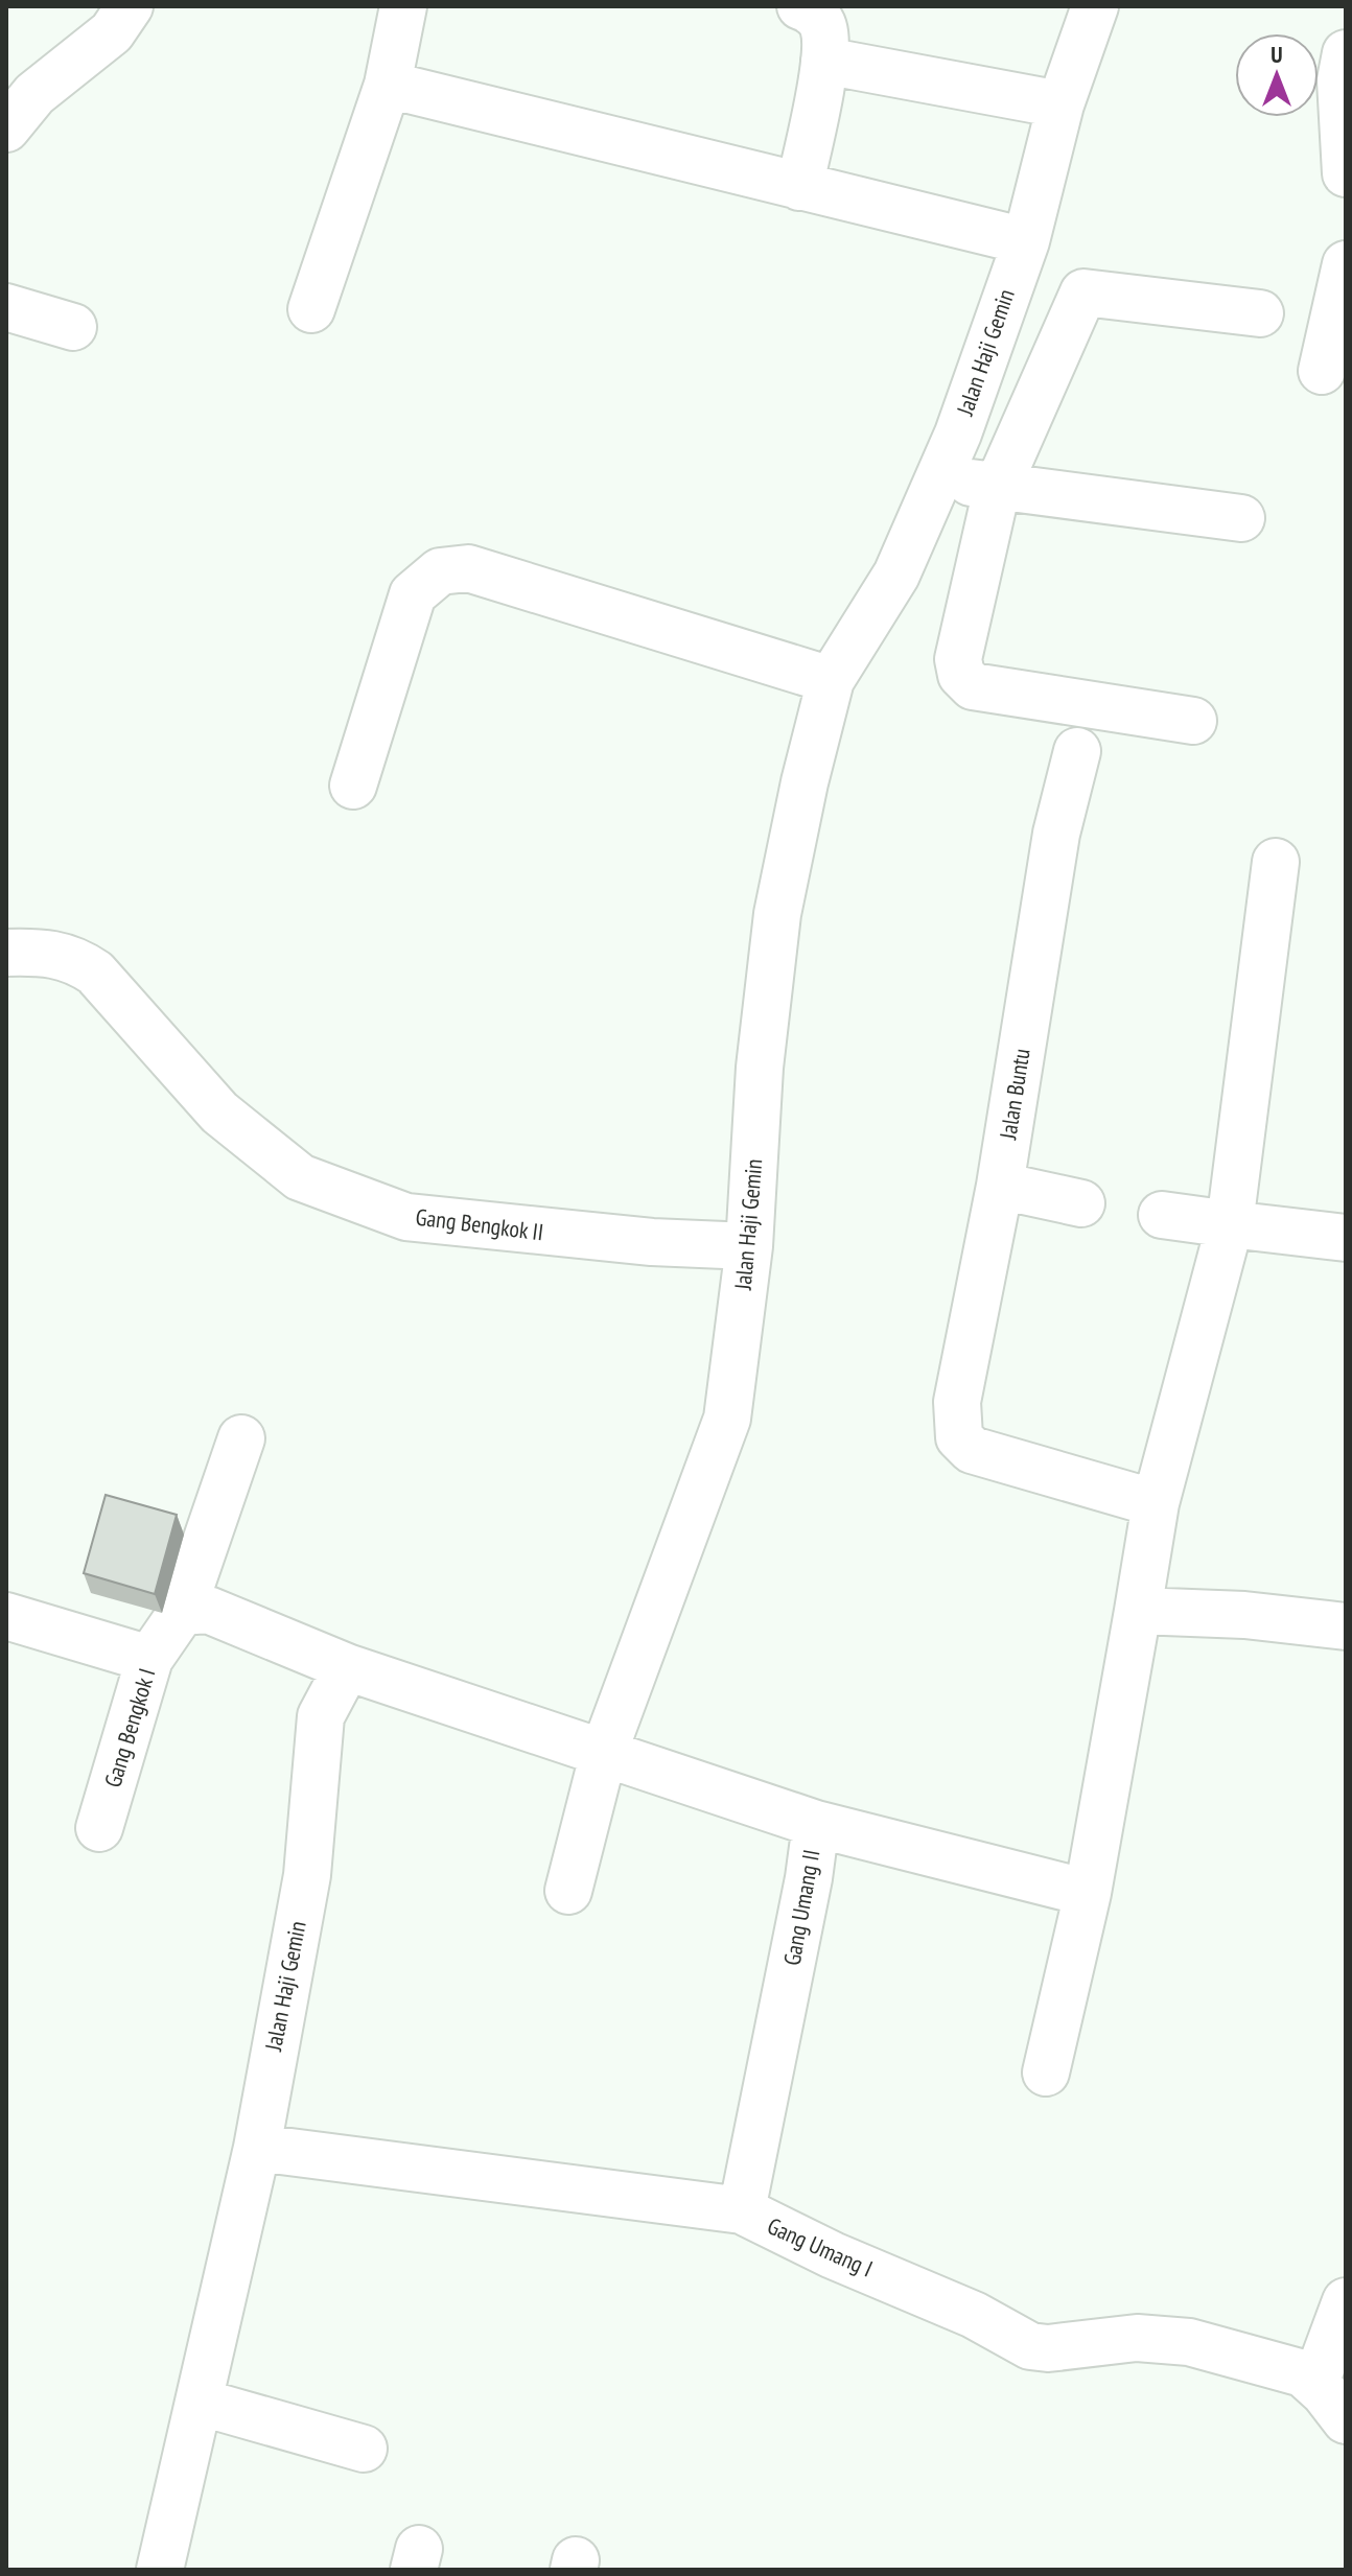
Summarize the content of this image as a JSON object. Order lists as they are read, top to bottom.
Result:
{
  "streets": {
    "street": [
      "Jalan Haji Gemin",
      "Jalan Buntu",
      "Gang Bengkok II",
      "Gang Bengkok I",
      "Gang Umang II",
      "Gang Umang I"
    ]
  },
  "crossings": [
    ["Jalan Haji Gemin", "Gang Bengkok II"],
    ["Jalan Haji Gemin", "Gang Umang II"],
    ["Jalan Haji Gemin", "Gang Umang I"],
    ["Gang Umang II", "Gang Umang I"]
  ],
  "north": "top"
}
